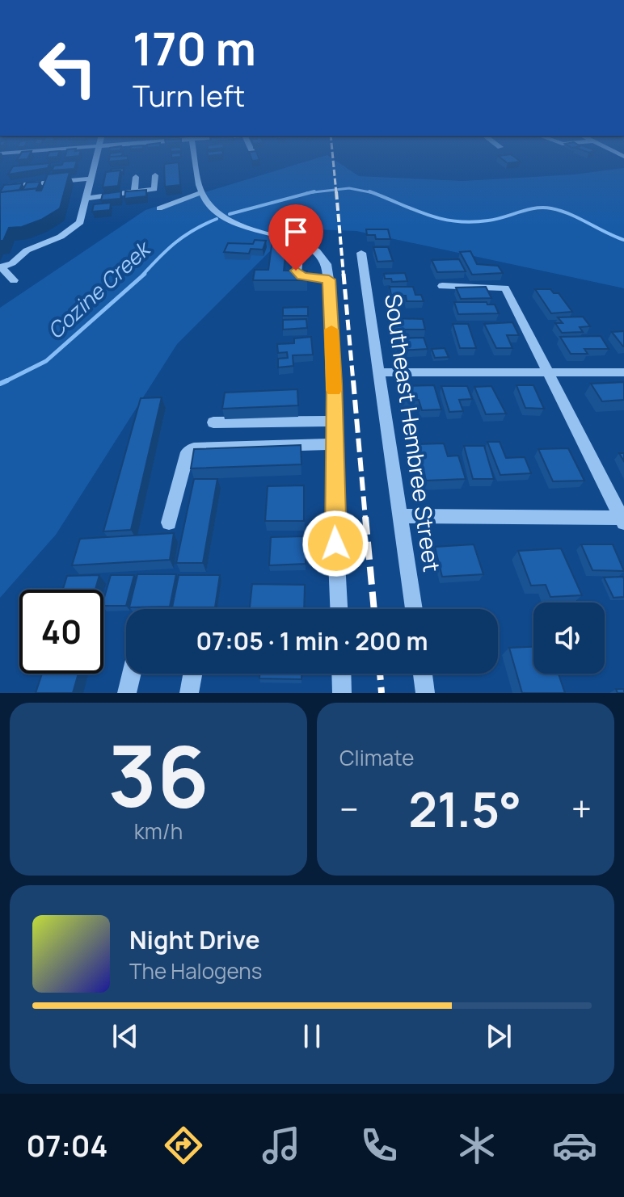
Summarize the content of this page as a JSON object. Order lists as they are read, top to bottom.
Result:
{
  "streets": {
    "street": ["Southeast Hembree Street"]
  },
  "water": ["Cozine Creek"],
  "page": {
    "turn": ["170 m", "Turn left"],
    "limit": "40",
    "trip": "07:05 · 1 min · 200 m",
    "tile": [
      ["36", "km/h"],
      "Climate"
    ],
    "heat": ["−", "21.5°", "+"],
    "song": ["Night Drive", "The Halogens"],
    "tabs": "07:04"
  }
}
